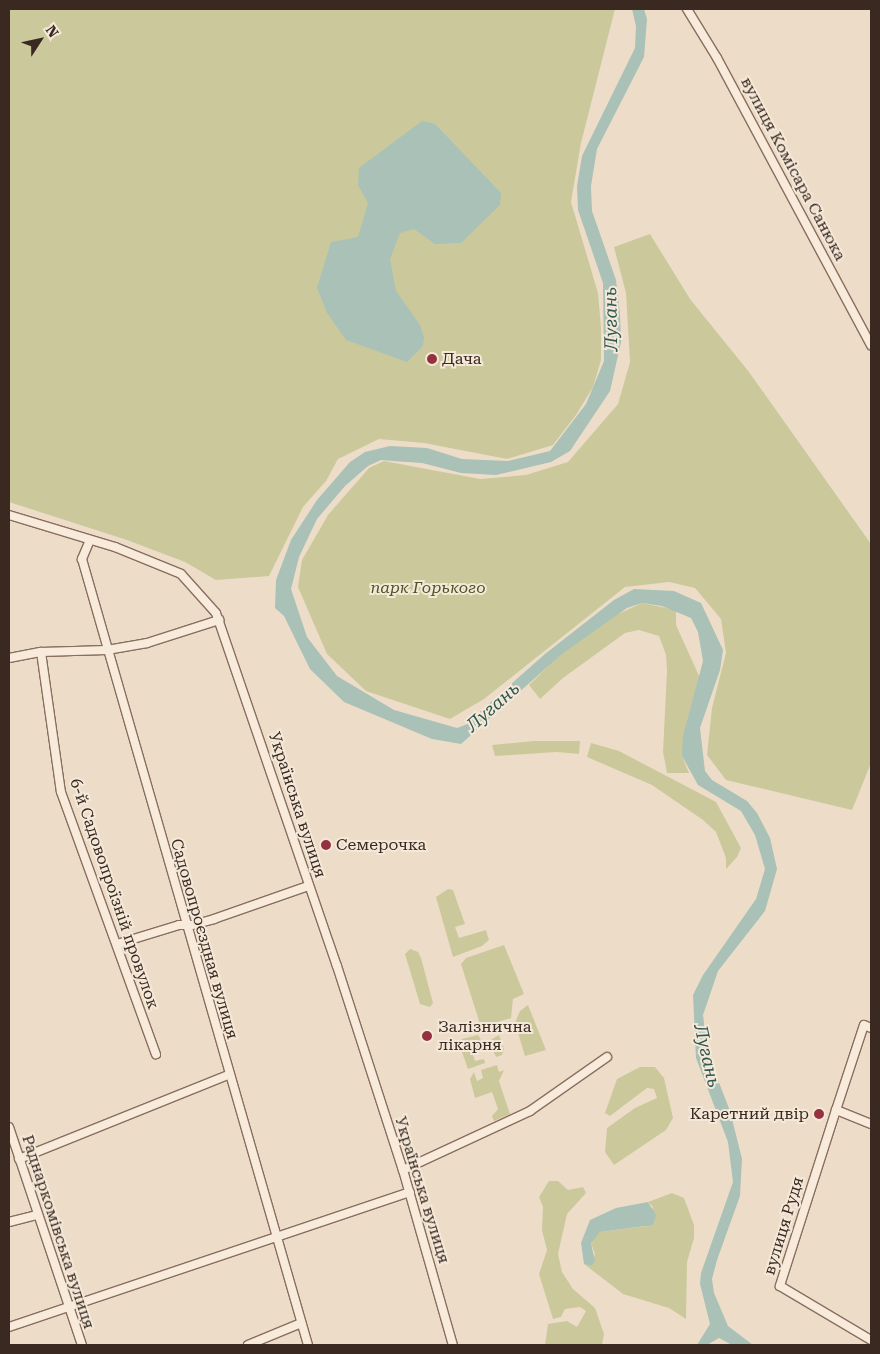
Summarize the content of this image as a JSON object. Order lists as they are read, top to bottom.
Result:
{
  "streets": {
    "street": [
      "вулиця Комісара Санюка",
      "Українська вулиця",
      "6-й Садовопроїзній провулок",
      "Садовопроєздная вулиця",
      "вулиця Рудя",
      "Раднаркомівська вулиця"
    ]
  },
  "crossings": [
    ["Українська вулиця", "Садовопроєздная вулиця"]
  ],
  "water": ["Лугань"],
  "parks": ["парк Горького"],
  "places": [
    "Дача",
    "Семерочка",
    "Залізнична лікарня",
    "Каретний двір"
  ],
  "north": "top right"
}
